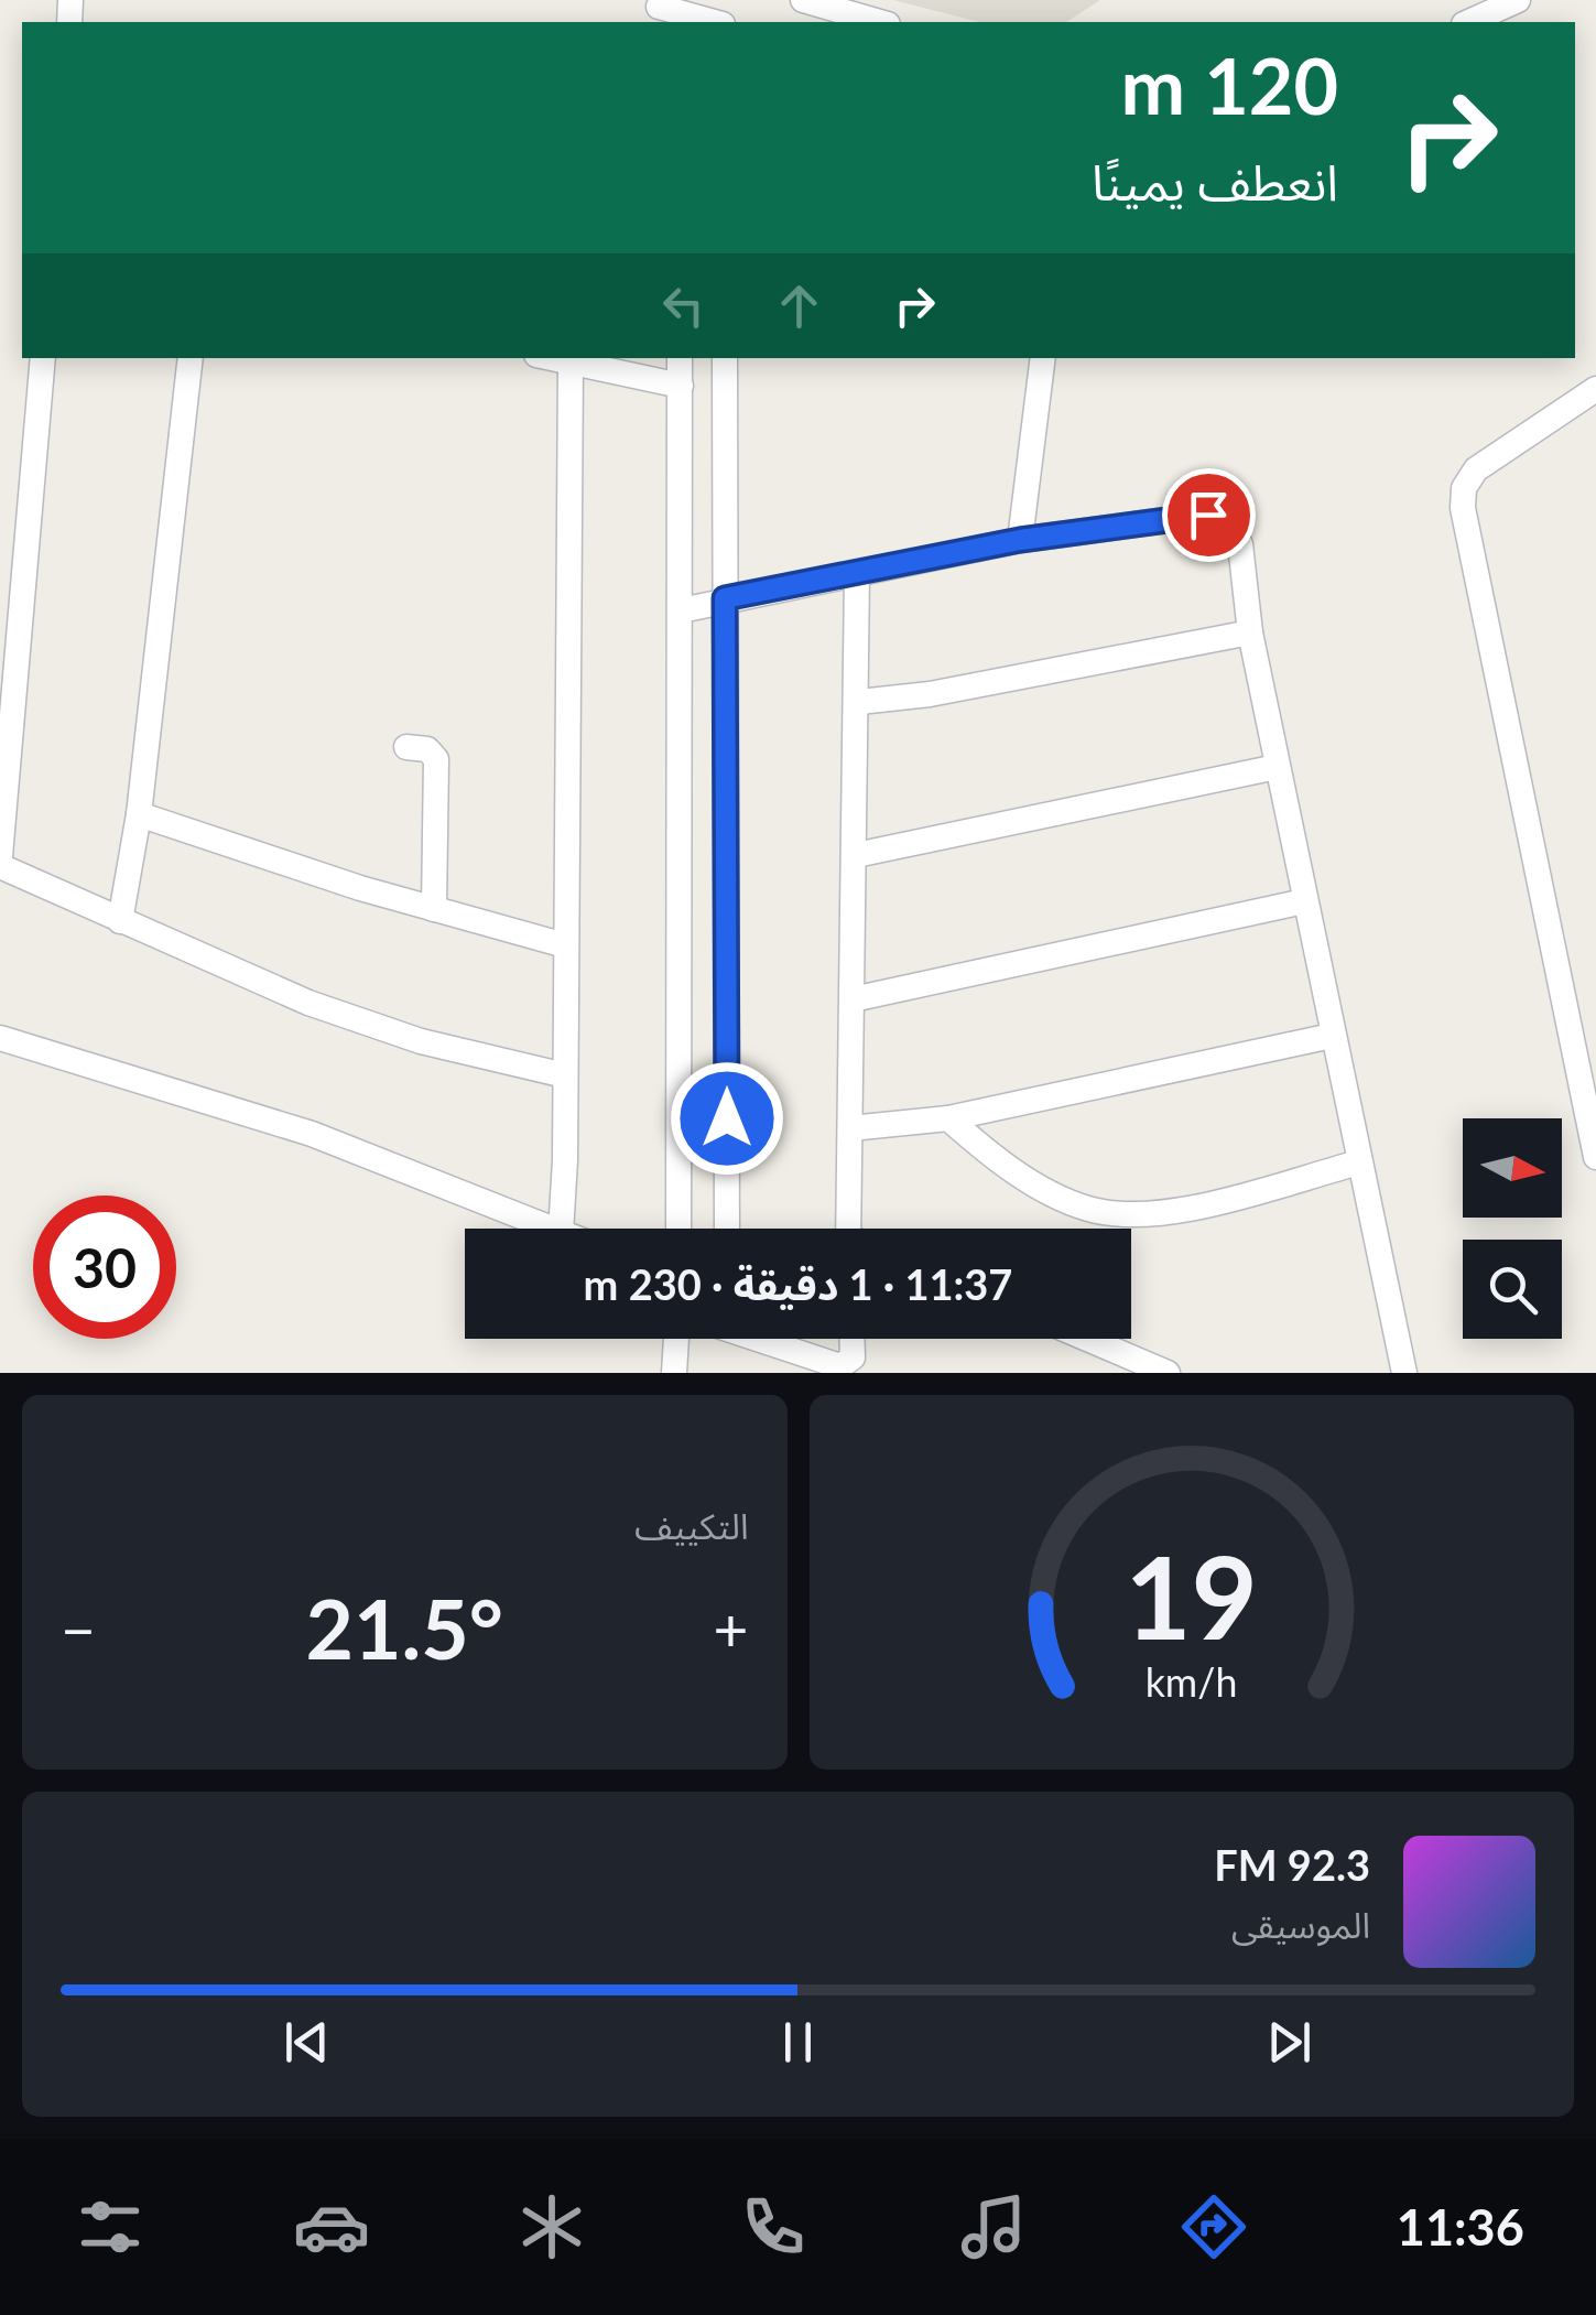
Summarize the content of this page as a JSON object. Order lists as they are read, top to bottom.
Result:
{
  "north": "right",
  "page": {
    "turn": ["120 m", "انعطف يمينًا"],
    "limit": "30",
    "trip": "11:37 · 1 دقيقة · 230 m",
    "tile": "التكييف",
    "heat": ["−", "21.5°", "+"],
    "song": ["92.3 FM", "الموسيقى"],
    "tabs": "11:36",
    "gauge": ["19", "km/h"]
  }
}
